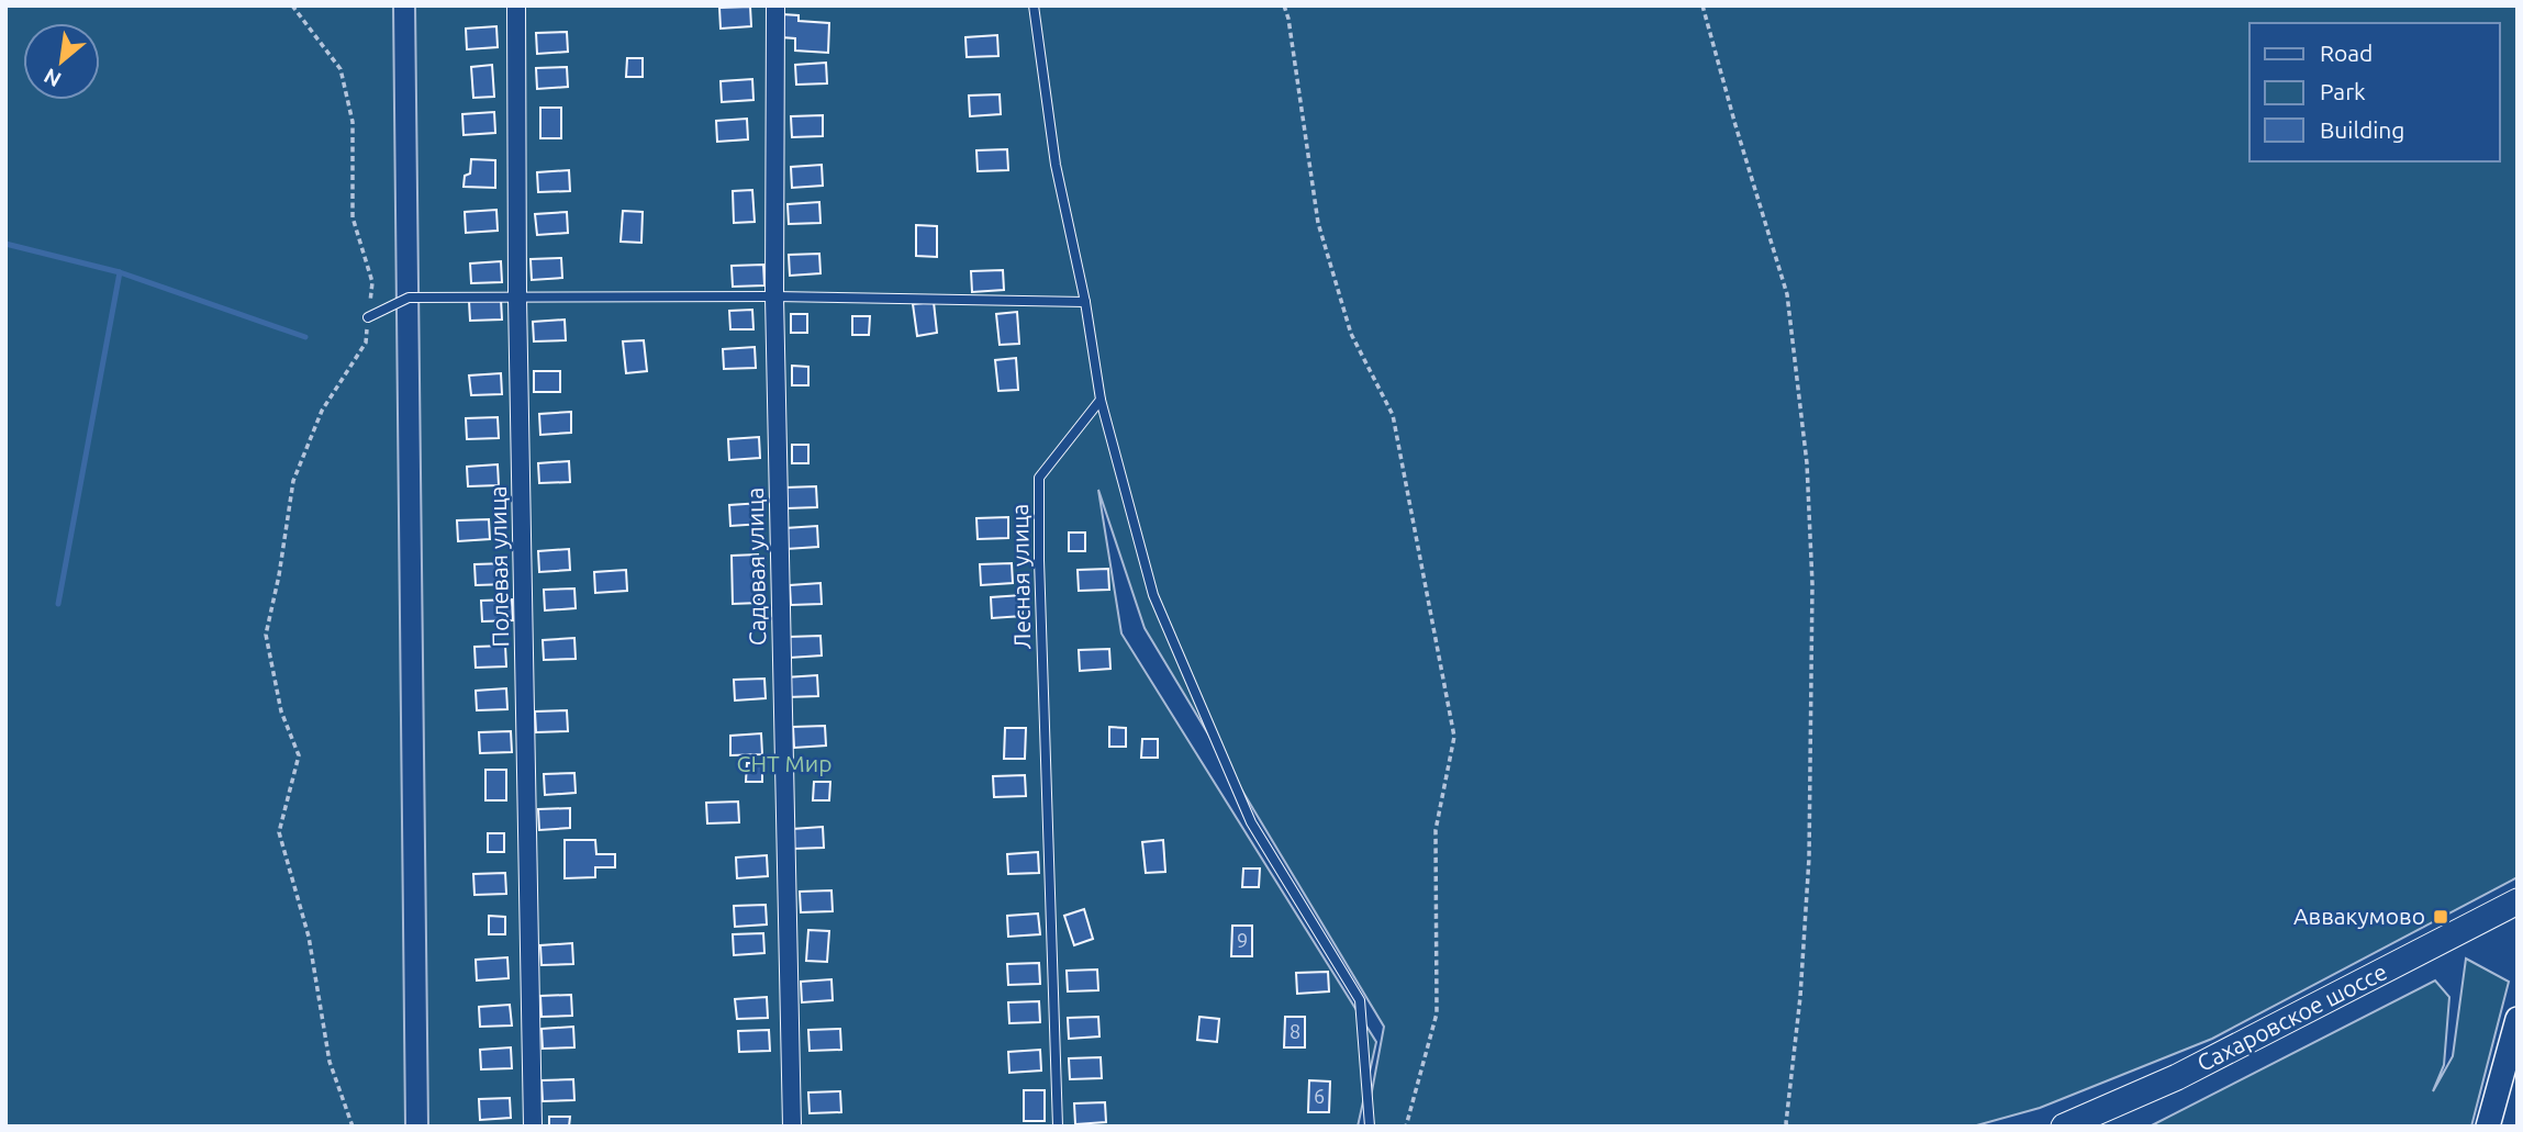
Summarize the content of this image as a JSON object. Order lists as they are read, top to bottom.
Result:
{
  "streets": {
    "main road": ["Сахаровское шоссе"],
    "street": ["Полевая улица", "Садовая улица"],
    "lane": ["Лесная улица"]
  },
  "parks": ["СНТ Мир"],
  "places": {
    "transit": ["Аввакумово"]
  },
  "house_numbers": ["9", "8", "6"],
  "legend": ["Road", "Park", "Building"],
  "north": "bottom left"
}
